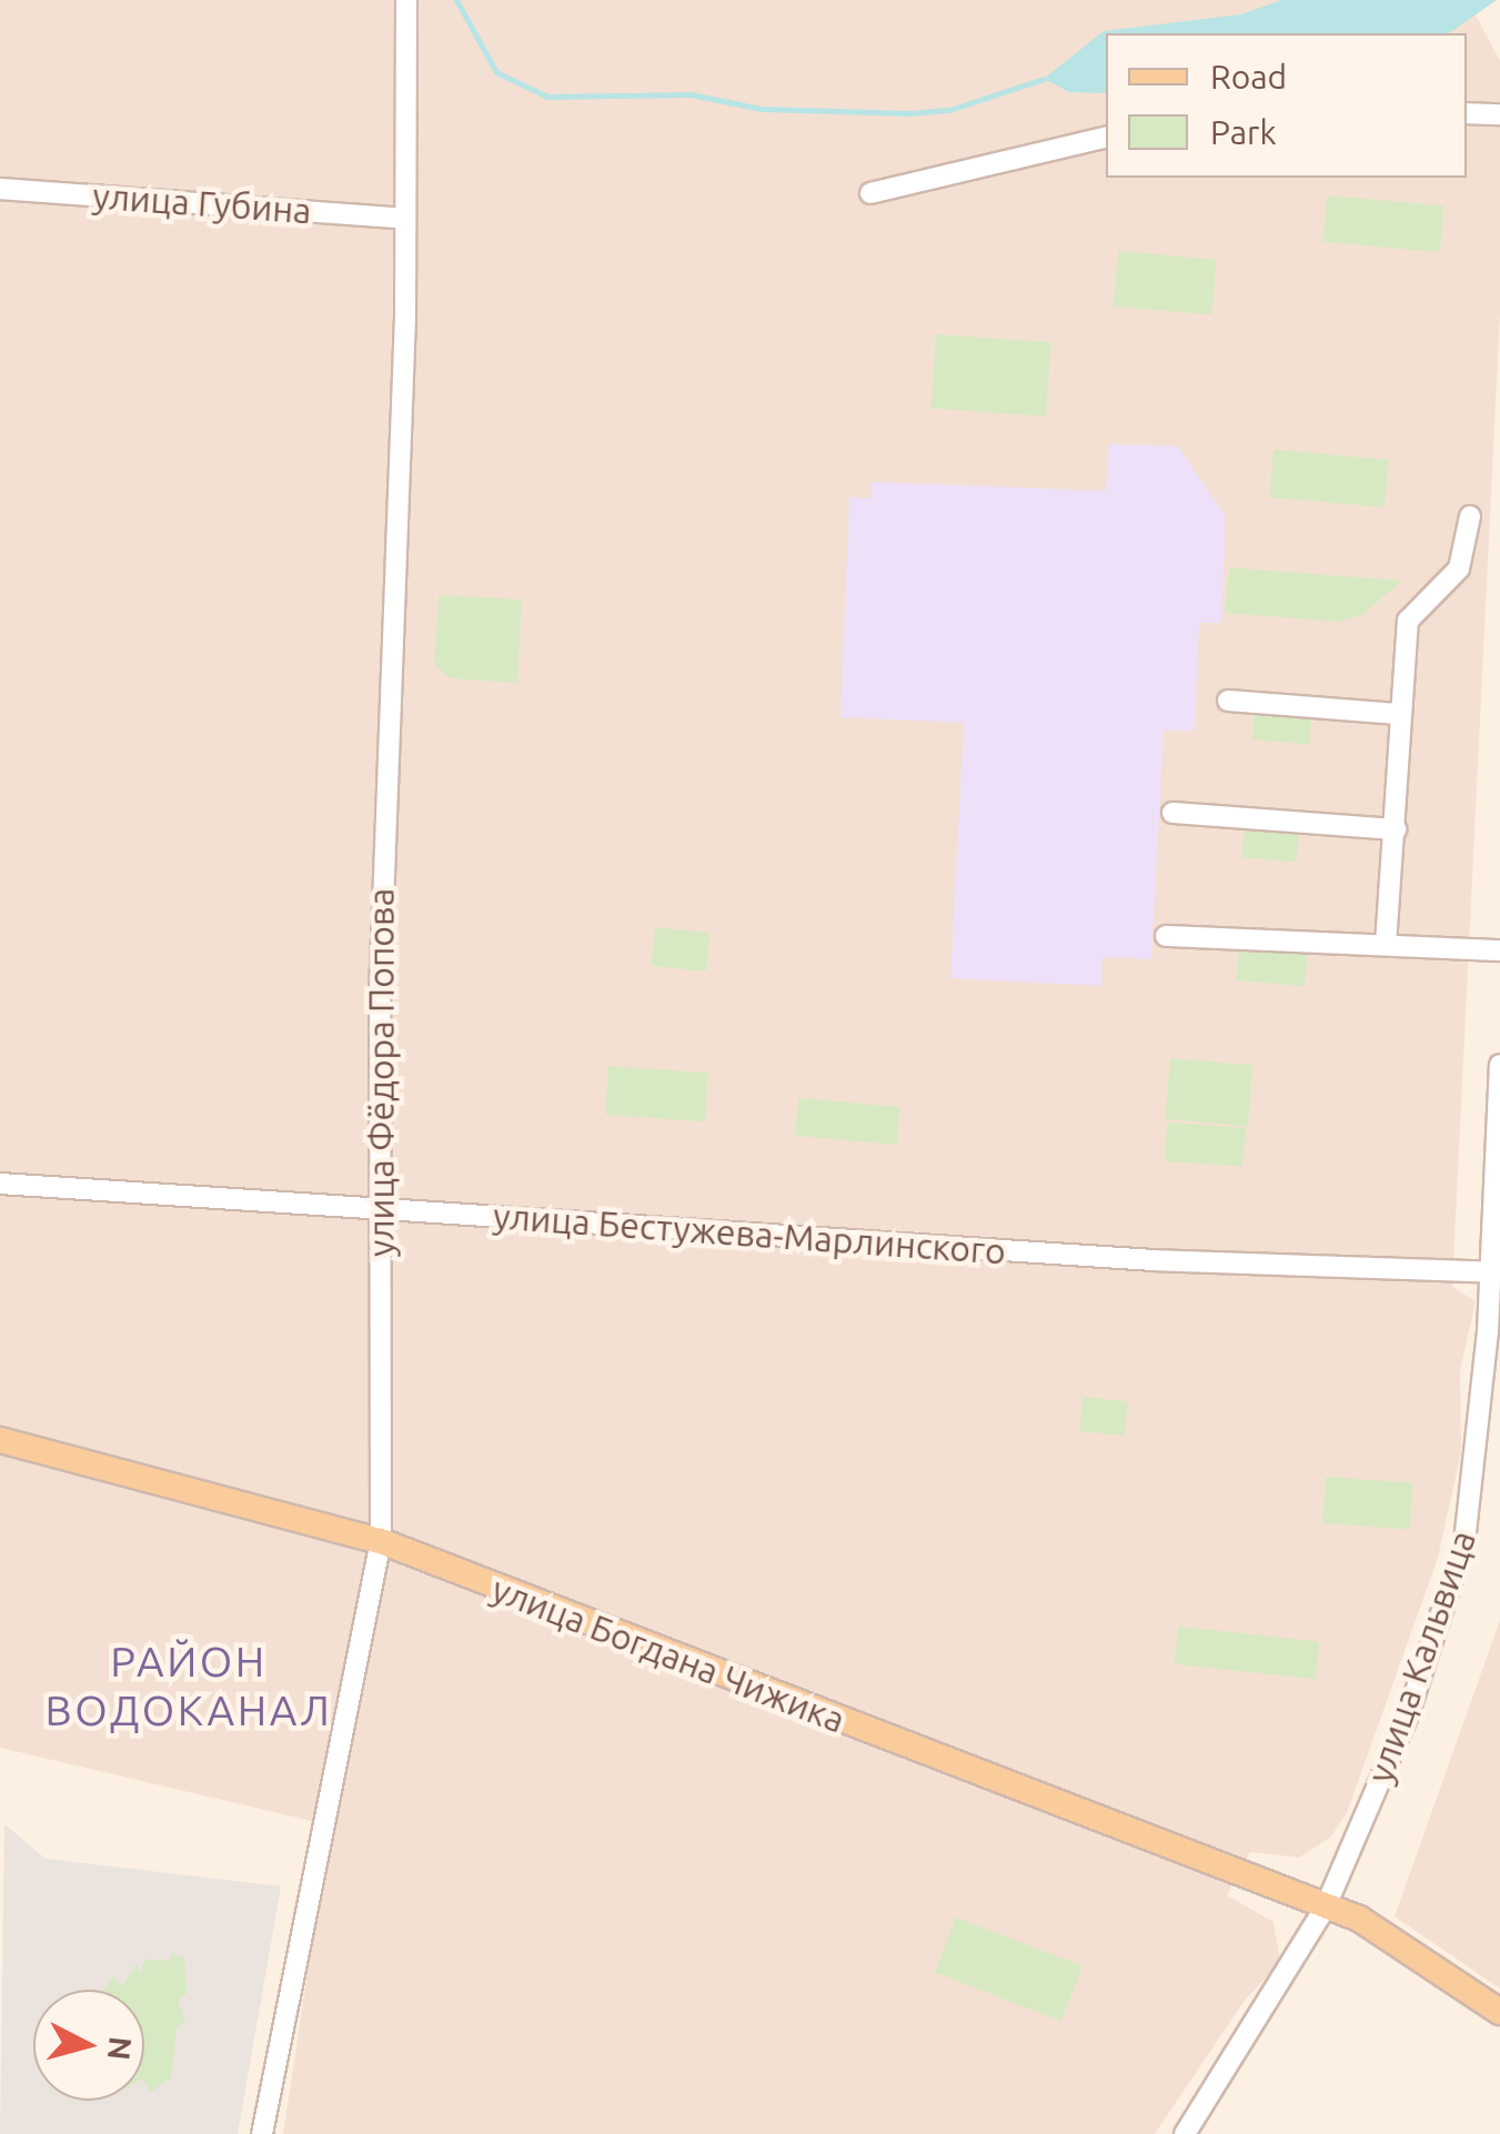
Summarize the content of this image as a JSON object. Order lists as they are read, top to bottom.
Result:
{
  "streets": {
    "main road": ["улица Богдана Чижика"],
    "street": [
      "улица Губина",
      "улица Фёдора Попова",
      "улица Бестужева-Марлинского",
      "улица Кальвица"
    ]
  },
  "crossings": [
    ["улица Губина", "улица Фёдора Попова"],
    ["улица Фёдора Попова", "улица Бестужева-Марлинского"],
    ["улица Фёдора Попова", "улица Богдана Чижика"],
    ["улица Бестужева-Марлинского", "улица Кальвица"],
    ["улица Богдана Чижика", "улица Кальвица"]
  ],
  "districts": ["РАЙОН ВОДОКАНАЛ"],
  "legend": ["Road", "Park"],
  "north": "right"
}
